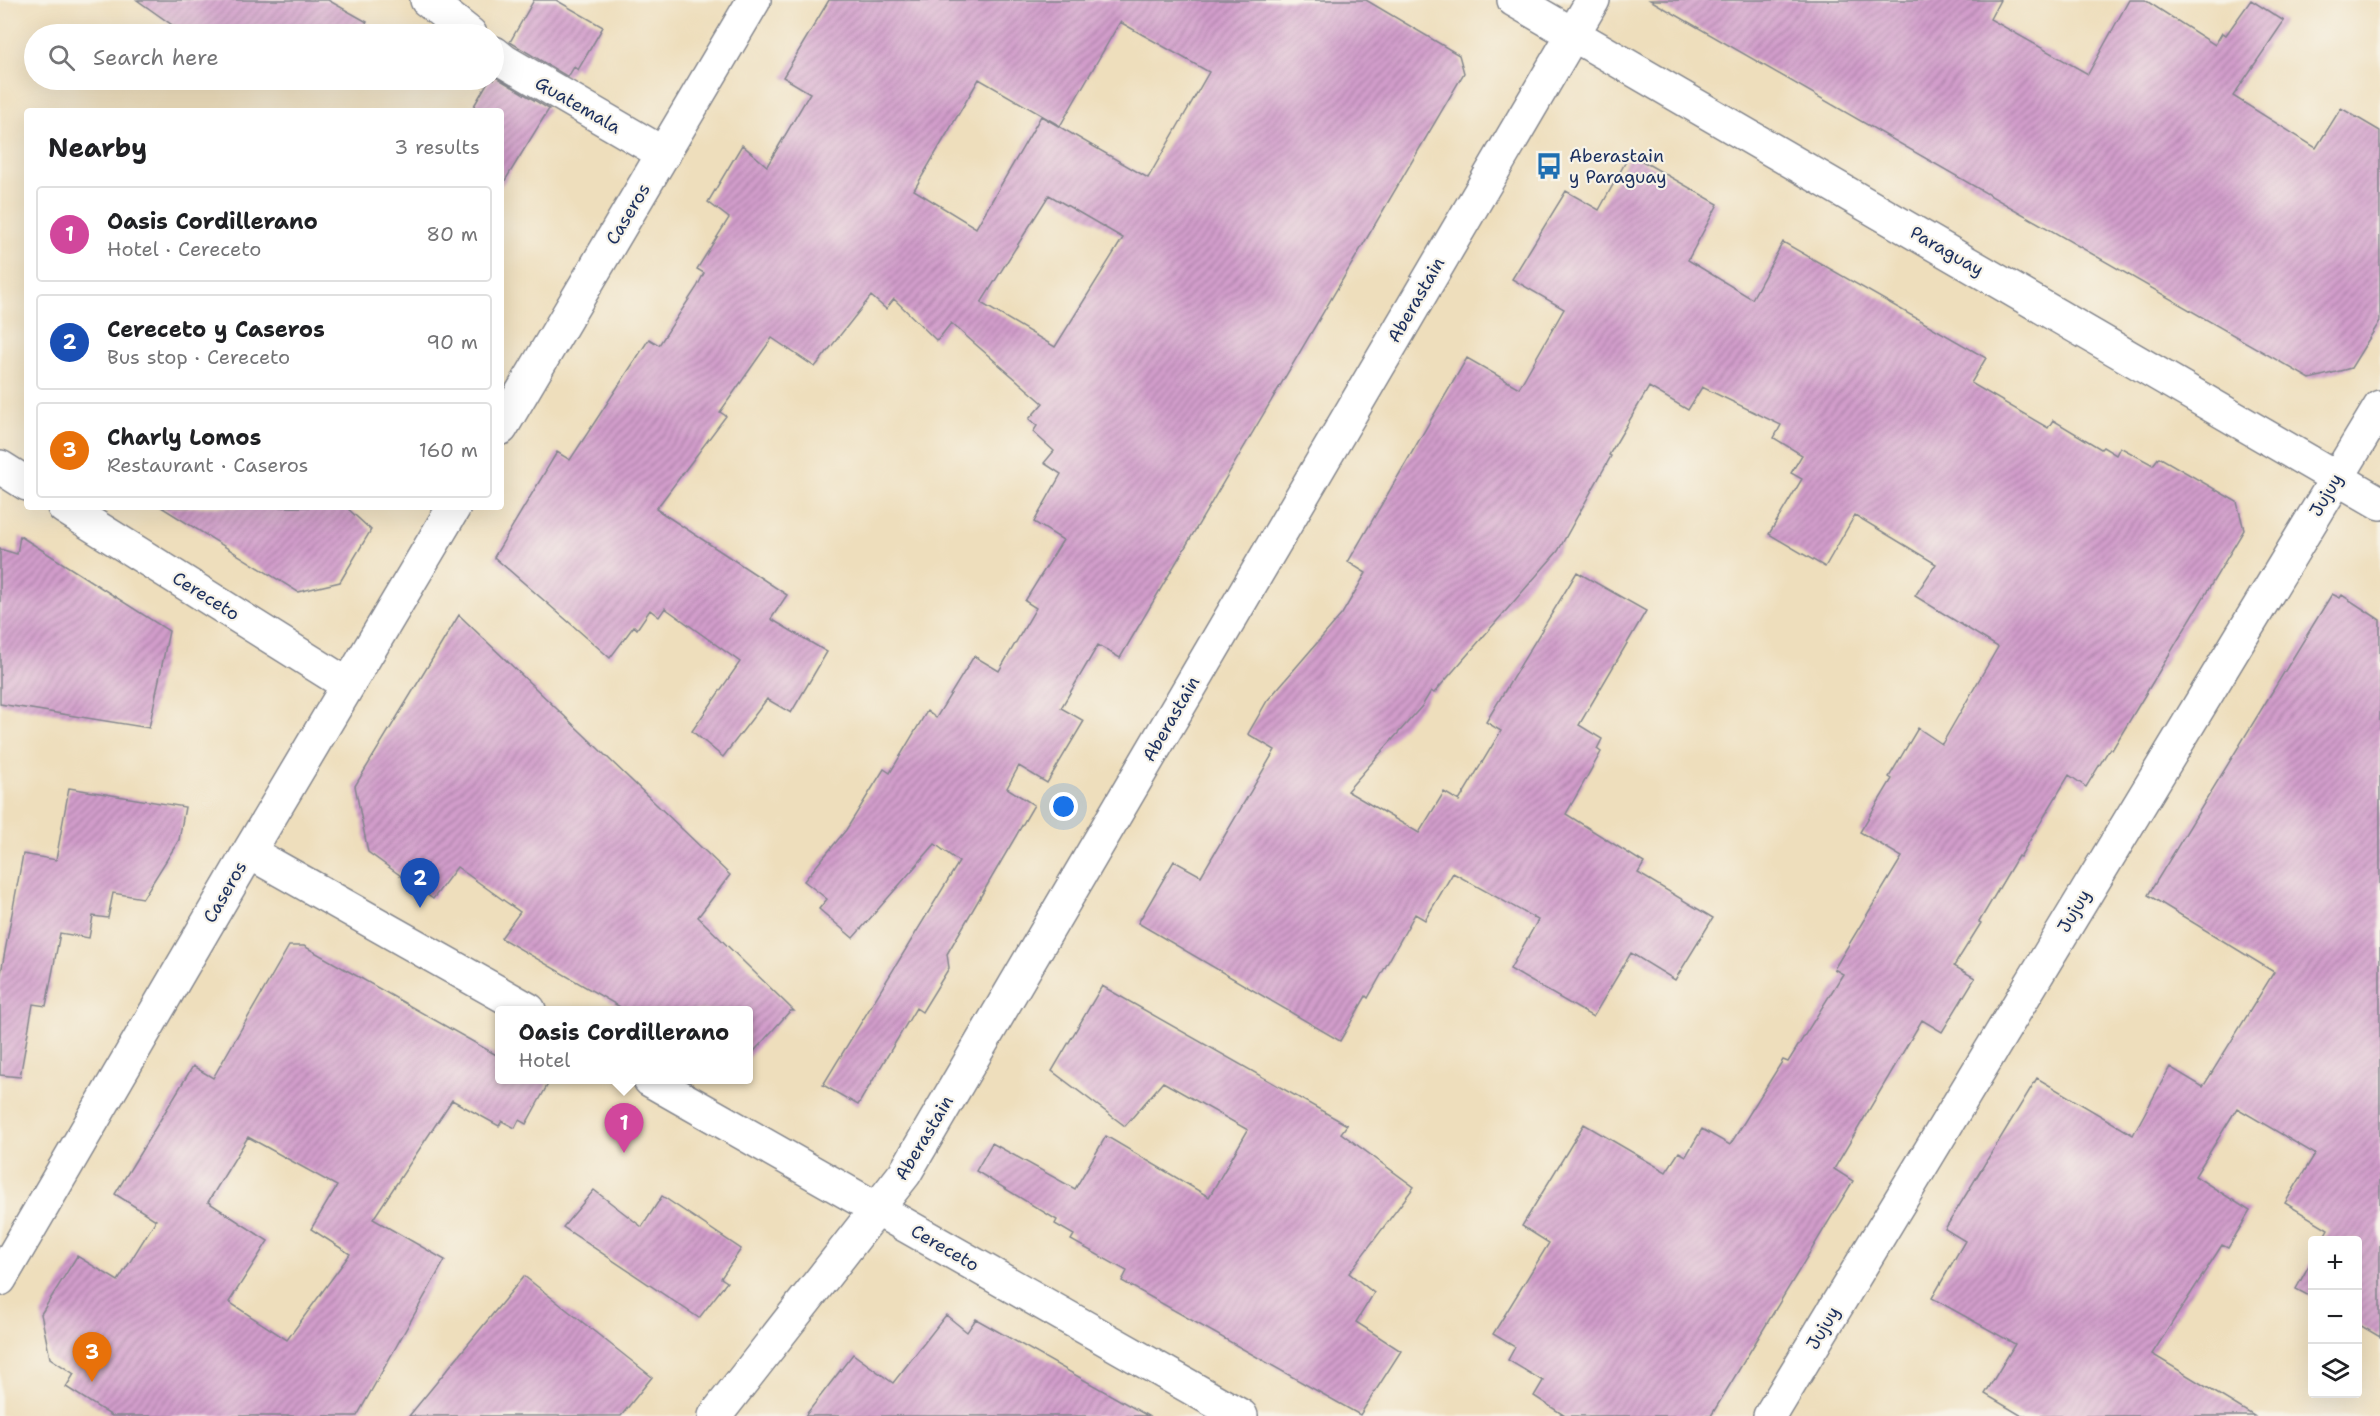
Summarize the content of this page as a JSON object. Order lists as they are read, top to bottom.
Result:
{
  "streets": {
    "street": [
      "Guatemala",
      "Caseros",
      "Paraguay",
      "Aberastain",
      "Jujuy",
      "Cereceto"
    ]
  },
  "crossings": [
    ["Guatemala", "Caseros"],
    ["Caseros", "Cereceto"],
    ["Paraguay", "Aberastain"],
    ["Paraguay", "Jujuy"],
    ["Aberastain", "Cereceto"]
  ],
  "places": {
    "bus stop": ["Aberastain y Paraguay"]
  },
  "page": {
    "search": "Search here",
    "heading": ["Nearby", "3 results"],
    "list": [
      {
        "mark": "1",
        "name": "Oasis Cordillerano",
        "note": "Hotel · Cereceto",
        "value": "80 m"
      },
      {
        "mark": "2",
        "name": "Cereceto y Caseros",
        "note": "Bus stop · Cereceto",
        "value": "90 m"
      },
      {
        "mark": "3",
        "name": "Charly Lomos",
        "note": "Restaurant · Caseros",
        "value": "160 m"
      }
    ],
    "pins": ["2", "1", "3"],
    "popup": ["Oasis Cordillerano", "Hotel"],
    "map_buttons": ["+", "−"]
  }
}
